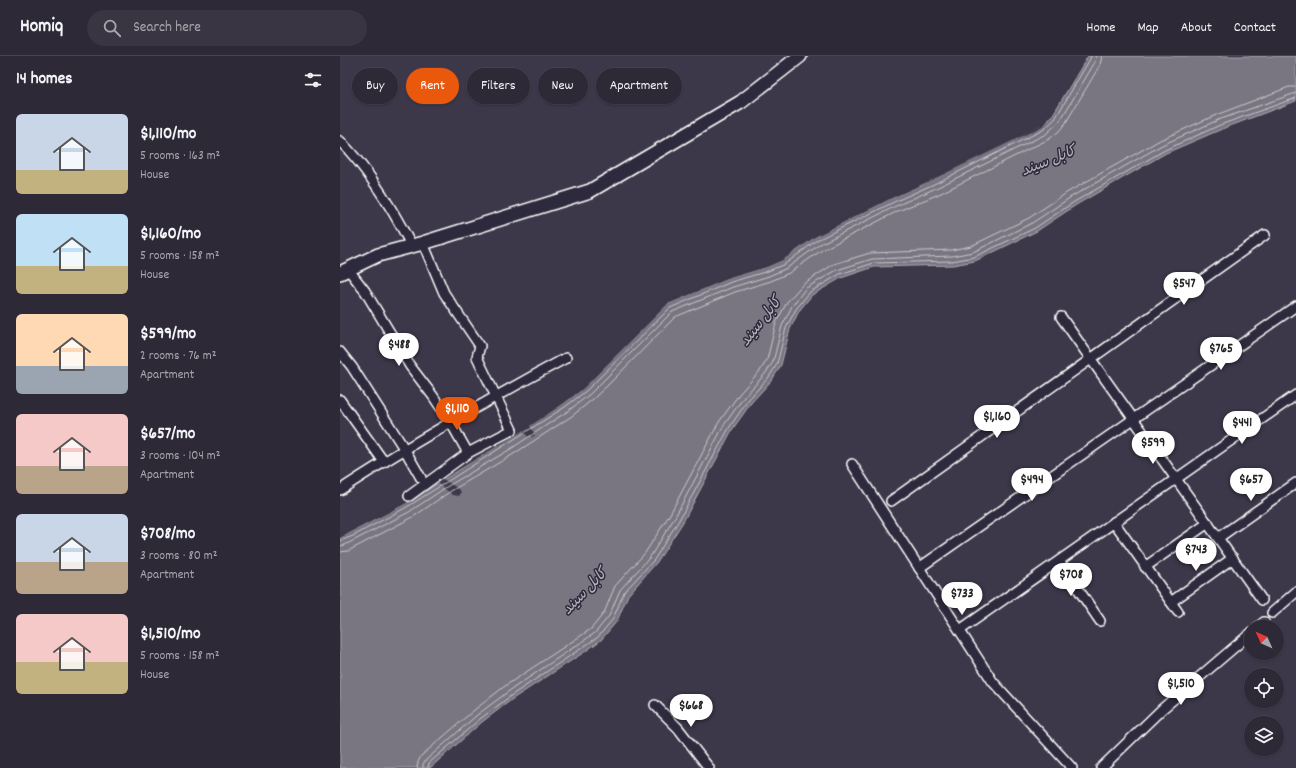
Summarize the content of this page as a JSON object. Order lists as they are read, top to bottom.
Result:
{
  "water": ["کابل سيند"],
  "north": "top left",
  "page": {
    "header": "Homiq",
    "search": "Search here",
    "nav": [
      "Home",
      "Map",
      "About",
      "Contact"
    ],
    "heading": "14 homes",
    "chip": [
      "Buy",
      "Rent",
      "Filters",
      "New",
      "Apartment"
    ],
    "list": [
      {
        "name": "$1,110/mo",
        "note": "5 rooms · 163 m² · House"
      },
      {
        "name": "$1,160/mo",
        "note": "5 rooms · 158 m² · House"
      },
      {
        "name": "$599/mo",
        "note": "2 rooms · 76 m² · Apartment"
      },
      {
        "name": "$657/mo",
        "note": "3 rooms · 104 m² · Apartment"
      },
      {
        "name": "$708/mo",
        "note": "3 rooms · 80 m² · Apartment"
      },
      {
        "name": "$1,510/mo",
        "note": "5 rooms · 158 m² · House"
      }
    ],
    "price": [
      "$547",
      "$488",
      "$765",
      "$1,110",
      "$1,160",
      "$441",
      "$599",
      "$494",
      "$657",
      "$743",
      "$708",
      "$733",
      "$1,510",
      "$668"
    ]
  }
}
